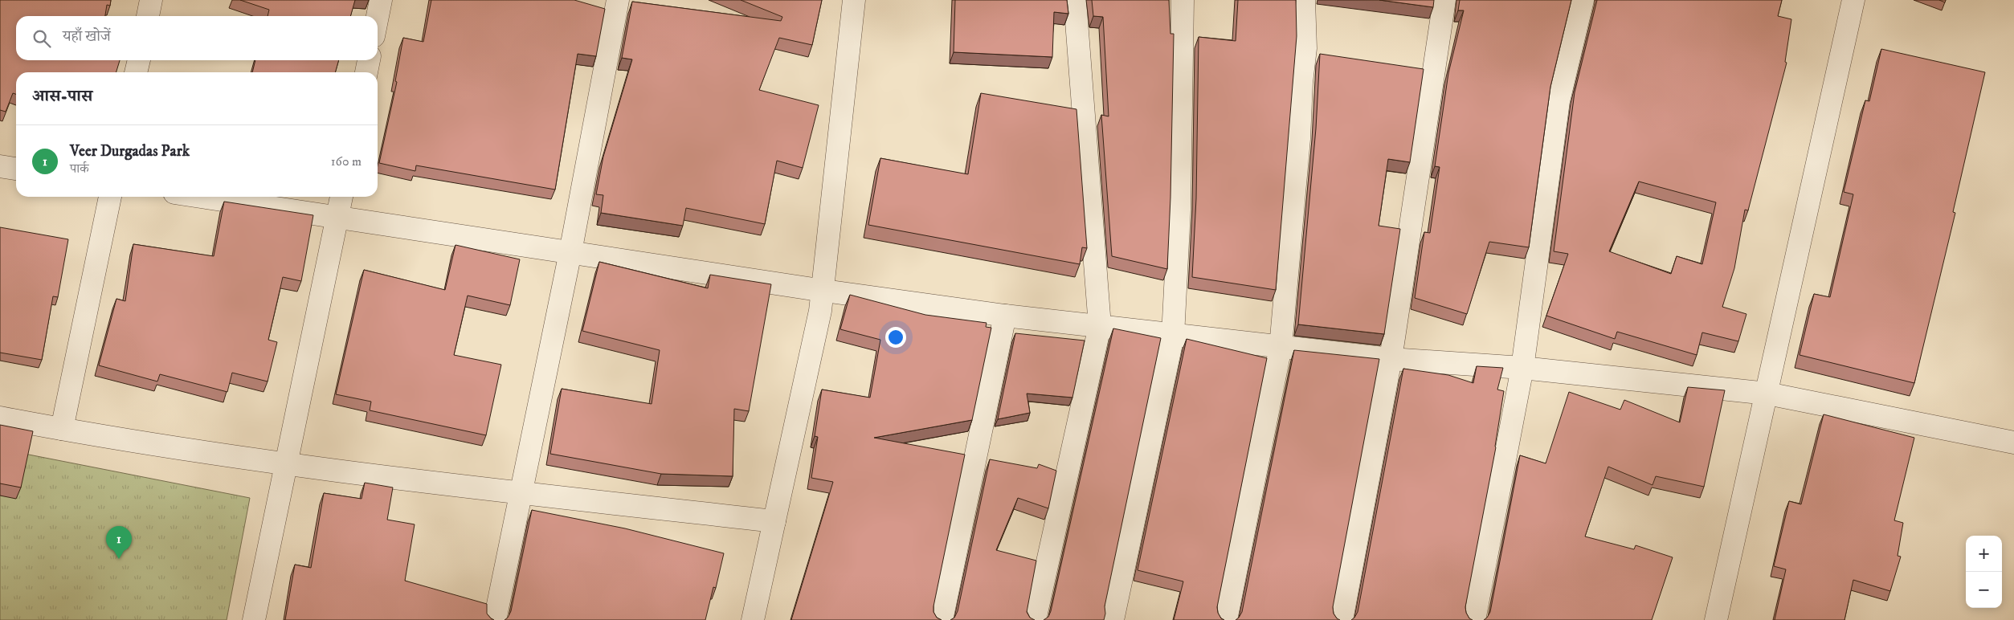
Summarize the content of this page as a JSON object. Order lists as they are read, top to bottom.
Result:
{
  "page": {
    "search": "यहाँ खोजें",
    "heading": "आस-पास",
    "list": [
      {
        "mark": "1",
        "name": "Veer Durgadas Park",
        "note": "पार्क",
        "value": "160 m"
      }
    ],
    "pins": "1",
    "map_buttons": ["+", "−"]
  }
}
